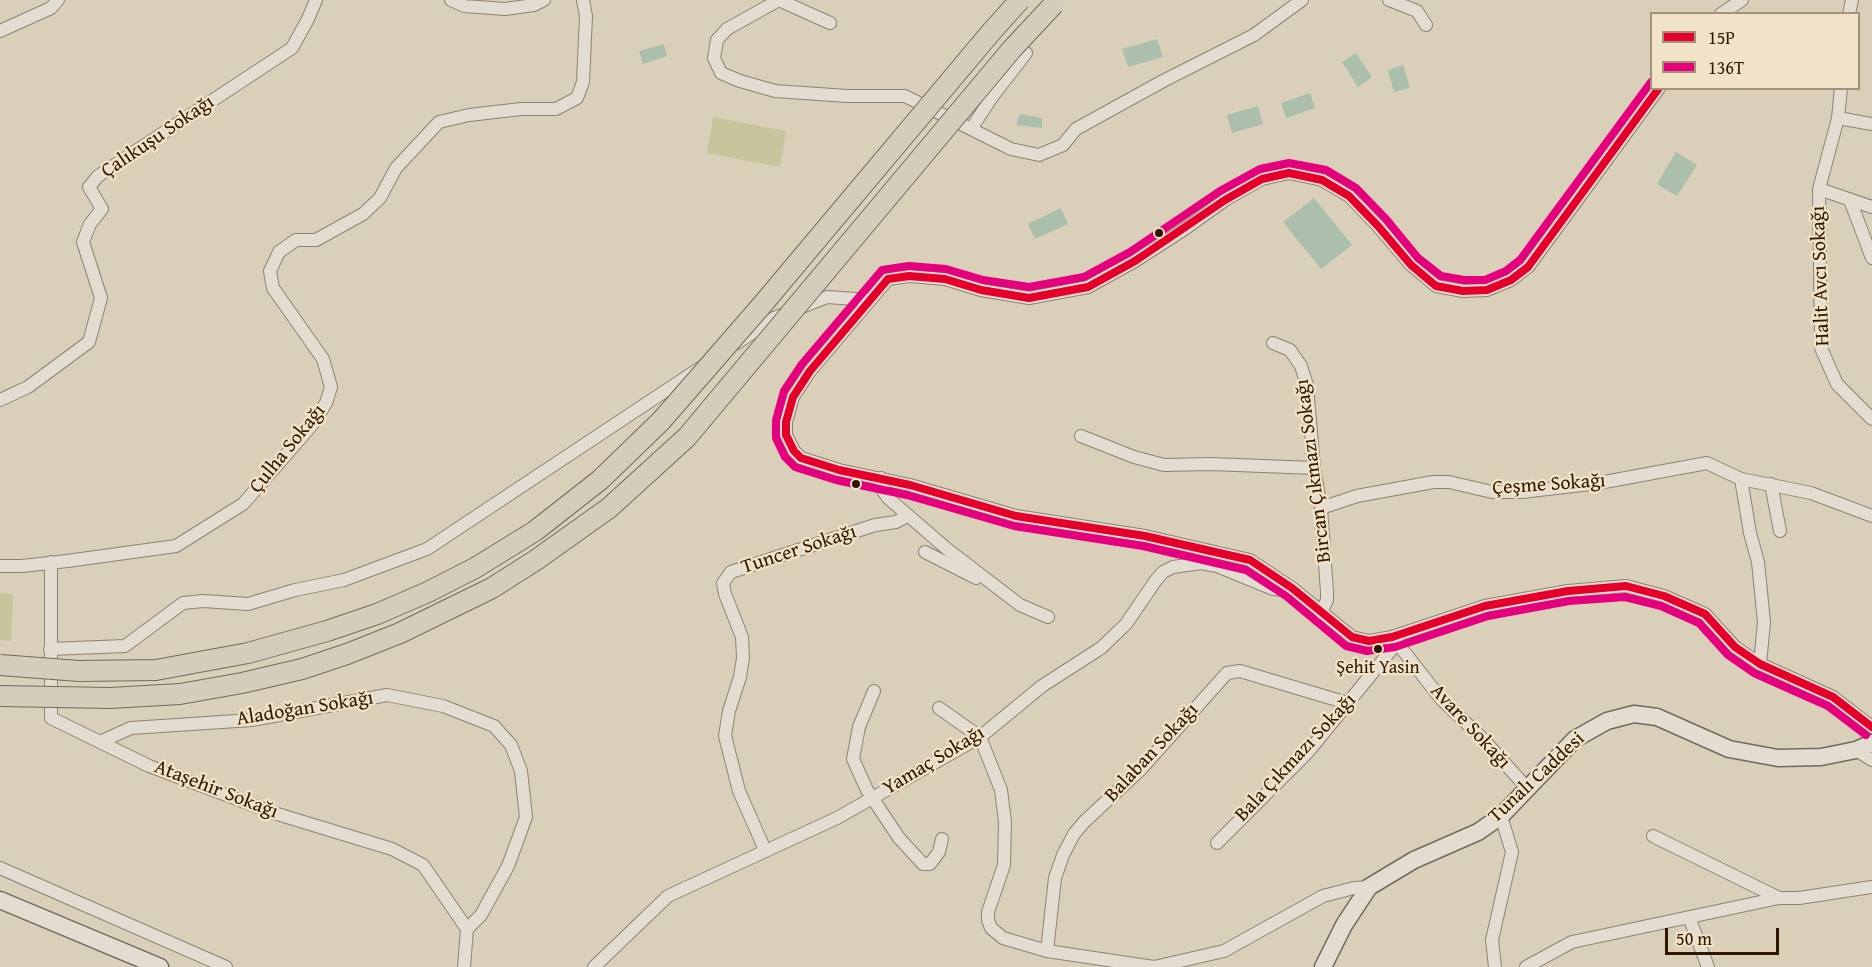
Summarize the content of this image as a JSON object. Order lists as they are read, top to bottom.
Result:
{
  "streets": {
    "main road": ["Tunalı Caddesi"],
    "street": [
      "Çalıkuşu Sokağı",
      "Halit Avcı Sokağı",
      "Çulha Sokağı",
      "Bircan Çıkmazı Sokağı",
      "Çeşme Sokağı",
      "Tuncer Sokağı",
      "Aladoğan Sokağı",
      "Avare Sokağı",
      "Balaban Sokağı",
      "Bala Çıkmazı Sokağı",
      "Yamaç Sokağı",
      "Ataşehir Sokağı"
    ]
  },
  "crossings": [
    ["Çulha Sokağı", "Ataşehir Sokağı"],
    ["Bircan Çıkmazı Sokağı", "Çeşme Sokağı"],
    ["Tuncer Sokağı", "Yamaç Sokağı"],
    ["Aladoğan Sokağı", "Ataşehir Sokağı"],
    ["Avare Sokağı", "Bala Çıkmazı Sokağı"],
    ["Avare Sokağı", "Tunalı Caddesi"],
    ["Balaban Sokağı", "Bala Çıkmazı Sokağı"]
  ],
  "places": ["Şehit Yasin"],
  "lines": ["transit line 136T", "transit line 15P"],
  "legend": ["15P", "136T"],
  "scale_bar": "50 m"
}
